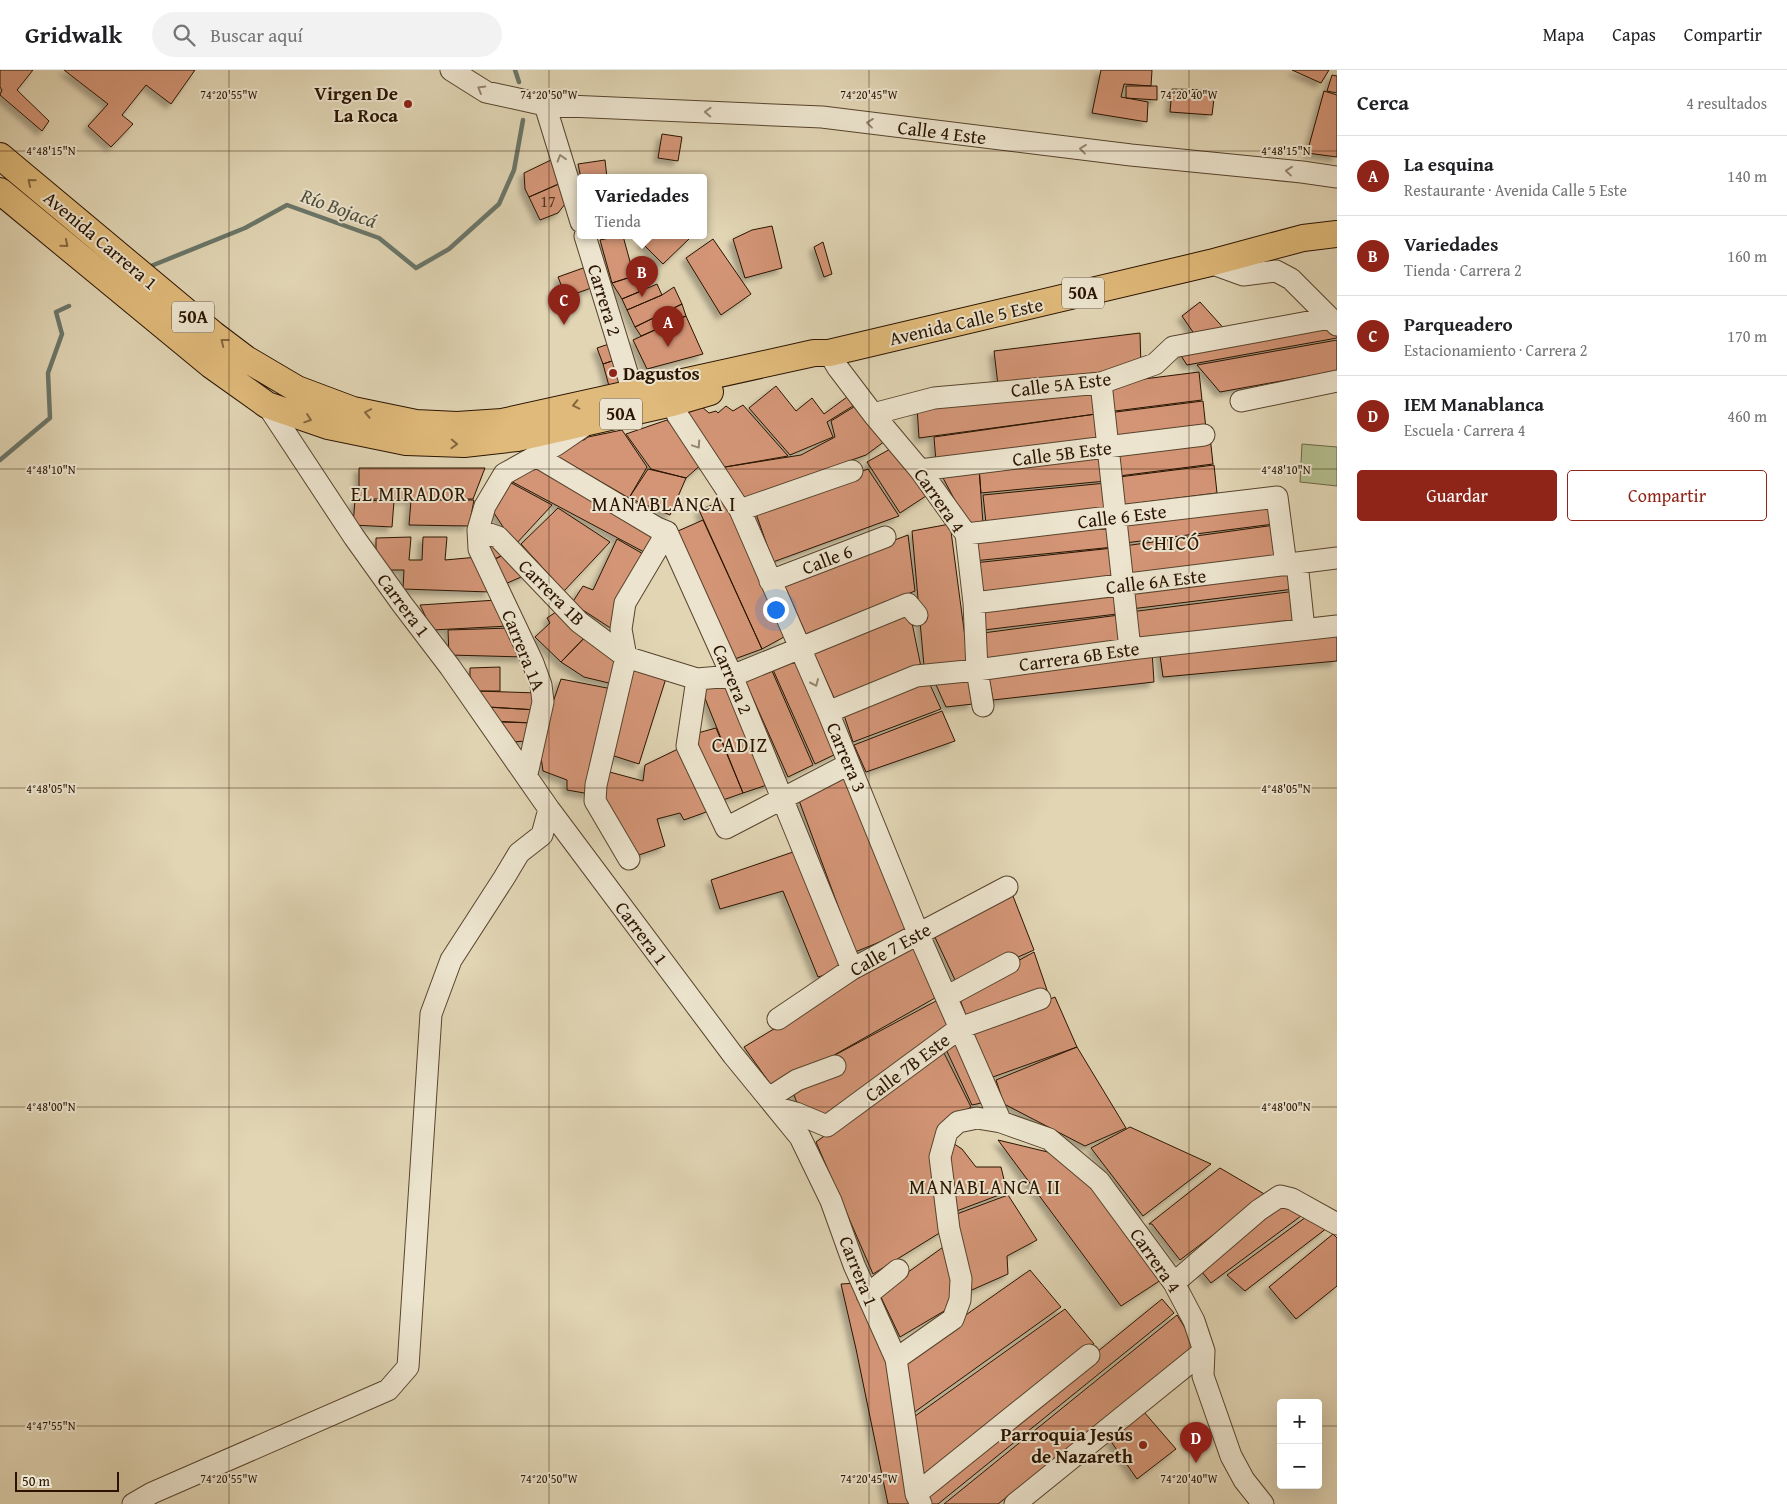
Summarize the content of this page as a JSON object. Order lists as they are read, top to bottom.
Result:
{
  "streets": {
    "main road": ["Avenida Carrera 1", "50A", "Avenida Calle 5 Este"],
    "street": [
      "Calle 4 Este",
      "Carrera 2",
      "Calle 5A Este",
      "Calle 5B Este",
      "Carrera 4",
      "Calle 6 Este",
      "Calle 6",
      "Calle 6A Este",
      "Carrera 1B",
      "Carrera 1",
      "Carrera 1A",
      "Carrera 6B Este",
      "Carrera 3",
      "Calle 7 Este",
      "Calle 7B Este"
    ]
  },
  "crossings": [
    ["Avenida Carrera 1", "Avenida Calle 5 Este"],
    ["Avenida Carrera 1", "Carrera 1"],
    ["Carrera 2", "Avenida Calle 5 Este"],
    ["Carrera 2", "Carrera 1B"],
    ["Carrera 2", "Calle 7 Este"],
    ["Avenida Calle 5 Este", "Carrera 4"],
    ["Avenida Calle 5 Este", "Carrera 3"],
    ["Calle 5A Este", "Carrera 4"],
    ["Calle 5B Este", "Carrera 4"],
    ["Carrera 4", "Calle 6 Este"],
    ["Carrera 4", "Calle 6A Este"],
    ["Carrera 4", "Carrera 1"],
    ["Carrera 4", "Carrera 6B Este"],
    ["Carrera 4", "Carrera 3"],
    ["Calle 6 Este", "Calle 6A Este"],
    ["Calle 6", "Carrera 3"],
    ["Carrera 1B", "Carrera 1A"],
    ["Carrera 1", "Carrera 1A"],
    ["Carrera 1", "Calle 7B Este"],
    ["Carrera 6B Este", "Carrera 3"],
    ["Carrera 3", "Calle 7 Este"],
    ["Carrera 3", "Calle 7B Este"]
  ],
  "one_way": ["Calle 4 Este"],
  "districts": [
    "EL MIRADOR",
    "MANABLANCA I",
    "CHICÓ",
    "CADIZ",
    "MANABLANCA II"
  ],
  "water": ["Río Bojacá"],
  "places": ["Virgen De La Roca", "Dagustos", "Parroquia Jesús de Nazareth"],
  "house_numbers": ["17"],
  "scale_bar": "50 m",
  "page": {
    "header": "Gridwalk",
    "search": "Buscar aquí",
    "nav": ["Mapa", "Capas", "Compartir"],
    "heading": ["Cerca", "4 resultados"],
    "list": [
      {
        "mark": "A",
        "name": "La esquina",
        "note": "Restaurante · Avenida Calle 5 Este",
        "value": "140 m"
      },
      {
        "mark": "B",
        "name": "Variedades",
        "note": "Tienda · Carrera 2",
        "value": "160 m"
      },
      {
        "mark": "C",
        "name": "Parqueadero",
        "note": "Estacionamiento · Carrera 2",
        "value": "170 m"
      },
      {
        "mark": "D",
        "name": "IEM Manablanca",
        "note": "Escuela · Carrera 4",
        "value": "460 m"
      }
    ],
    "popup": ["Variedades", "Tienda"],
    "pins": [
      "B",
      "C",
      "A",
      "D"
    ],
    "buttons": ["Guardar", "Compartir"],
    "map_buttons": ["+", "−"],
    "scale": "50 m"
  },
  "coordinates": [
    "74°20'55\"W",
    "74°20'50\"W",
    "74°20'45\"W",
    "74°20'40\"W",
    "4°48'15\"N",
    "4°48'10\"N",
    "4°48'05\"N",
    "4°48'00\"N",
    "4°47'55\"N"
  ]
}
